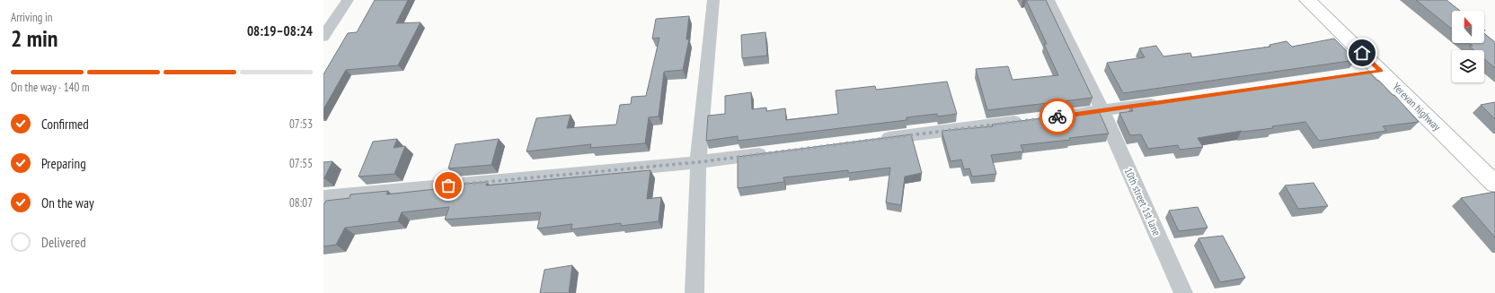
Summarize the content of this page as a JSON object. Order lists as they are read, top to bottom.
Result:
{
  "streets": {
    "main road": ["Yerevan highway"],
    "street": ["10th street 1st lane"]
  },
  "north": "top",
  "page": {
    "heading": ["2 min", "Arriving in", "08:19–08:24"],
    "bar": "On the way · 140 m",
    "list": [
      ["Confirmed", "07:53"],
      ["Preparing", "07:55"],
      ["On the way", "08:07"],
      "Delivered"
    ]
  }
}
